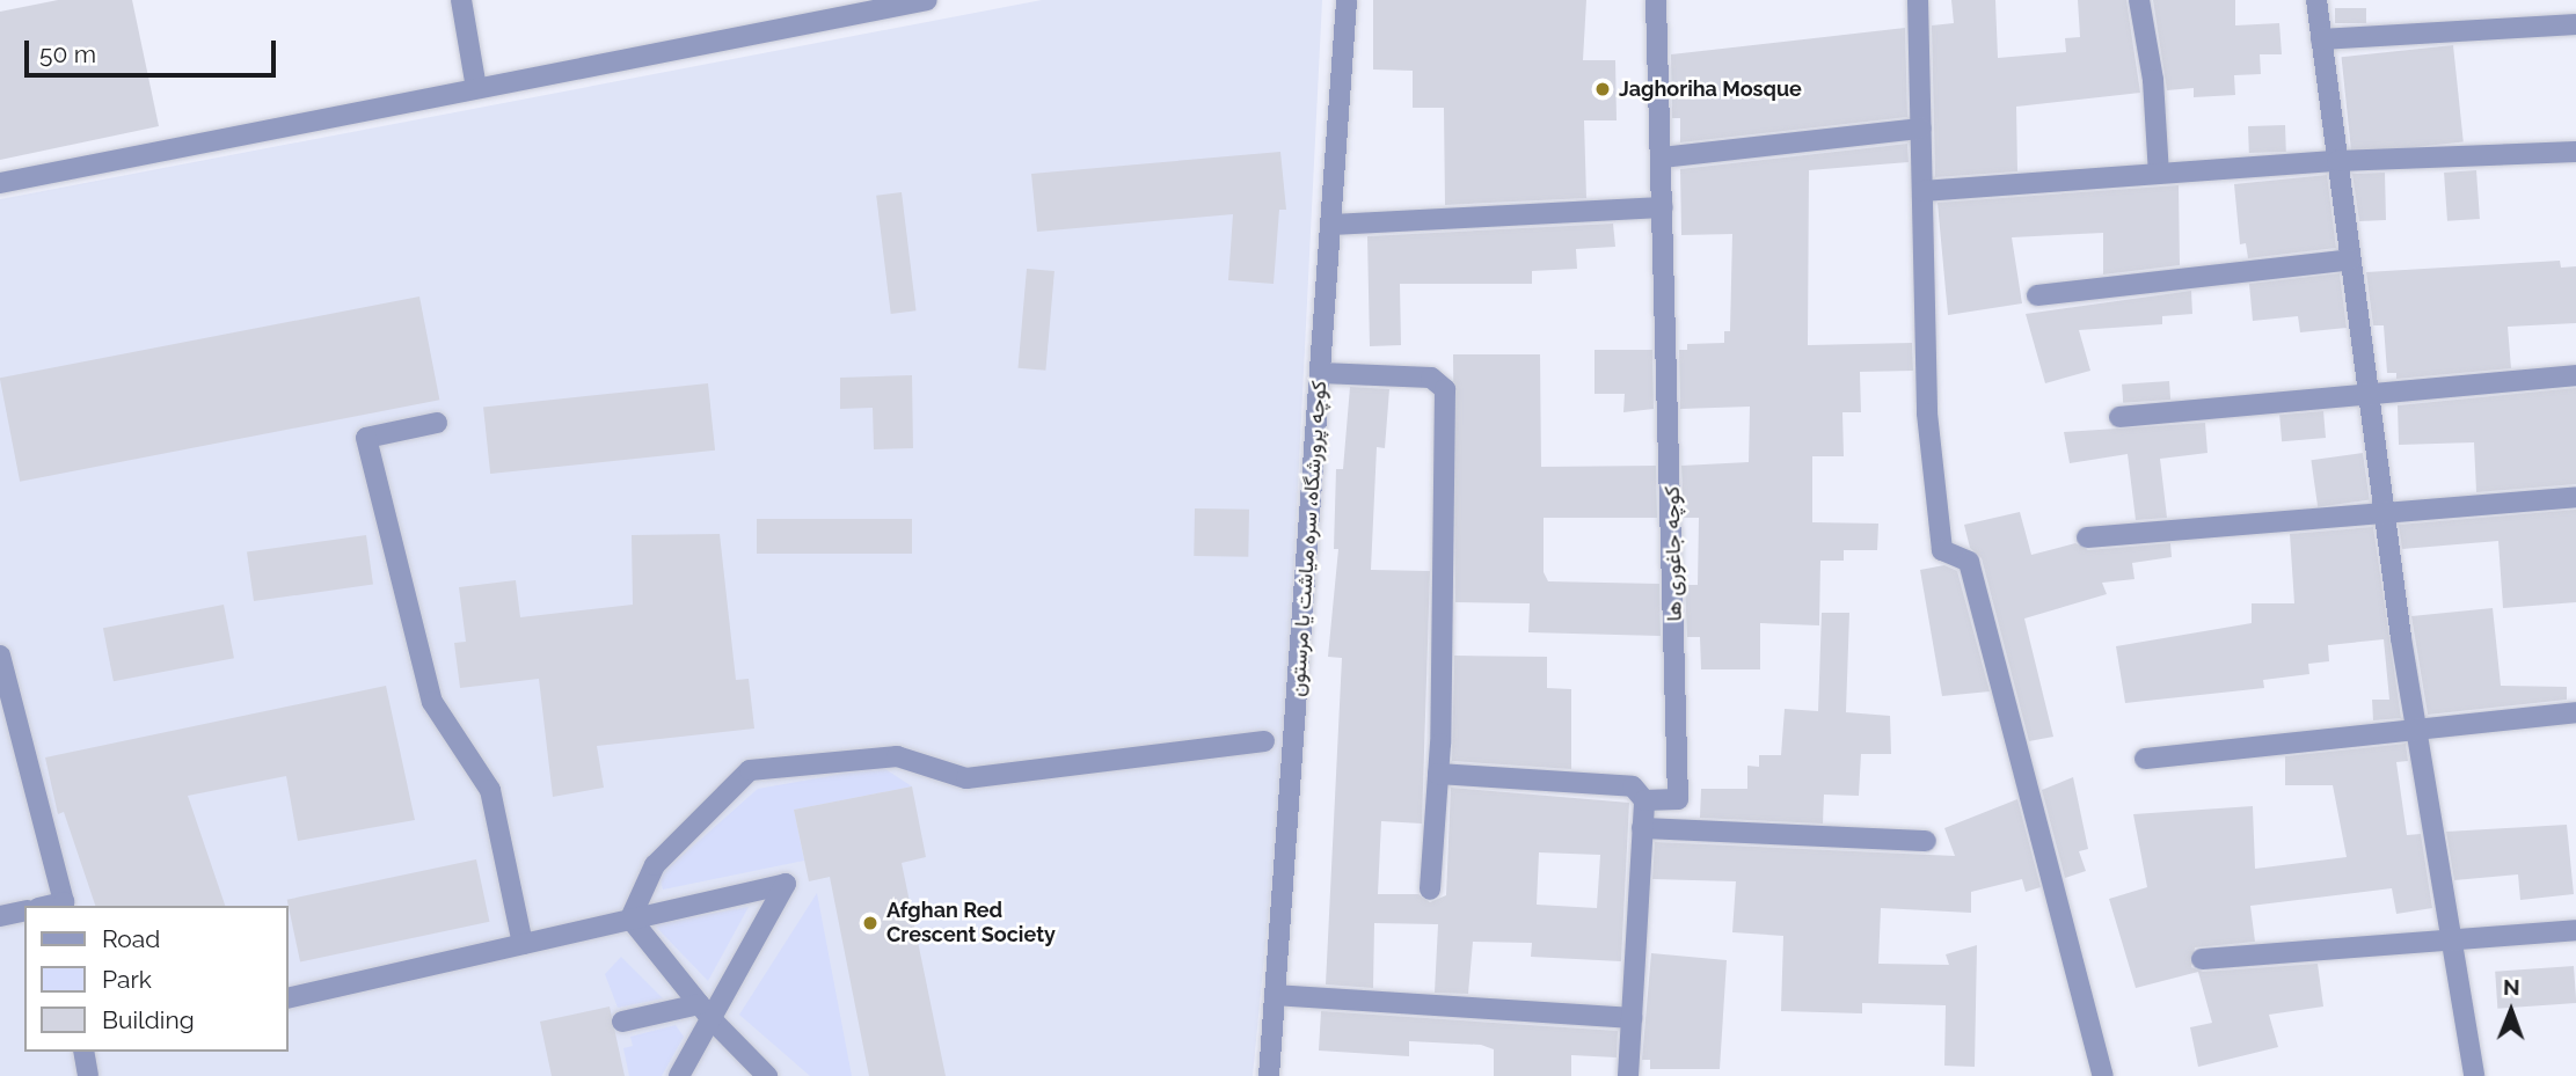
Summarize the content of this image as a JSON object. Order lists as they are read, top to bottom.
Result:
{
  "streets": {
    "street": ["کوچه پرورشگاه، سره میاشت یا مرستون", "کوچه جاغوری ها"]
  },
  "places": ["Jaghoriha Mosque", "Afghan Red Crescent Society"],
  "legend": ["Road", "Park", "Building"],
  "scale_bar": "50 m",
  "north": "top"
}
